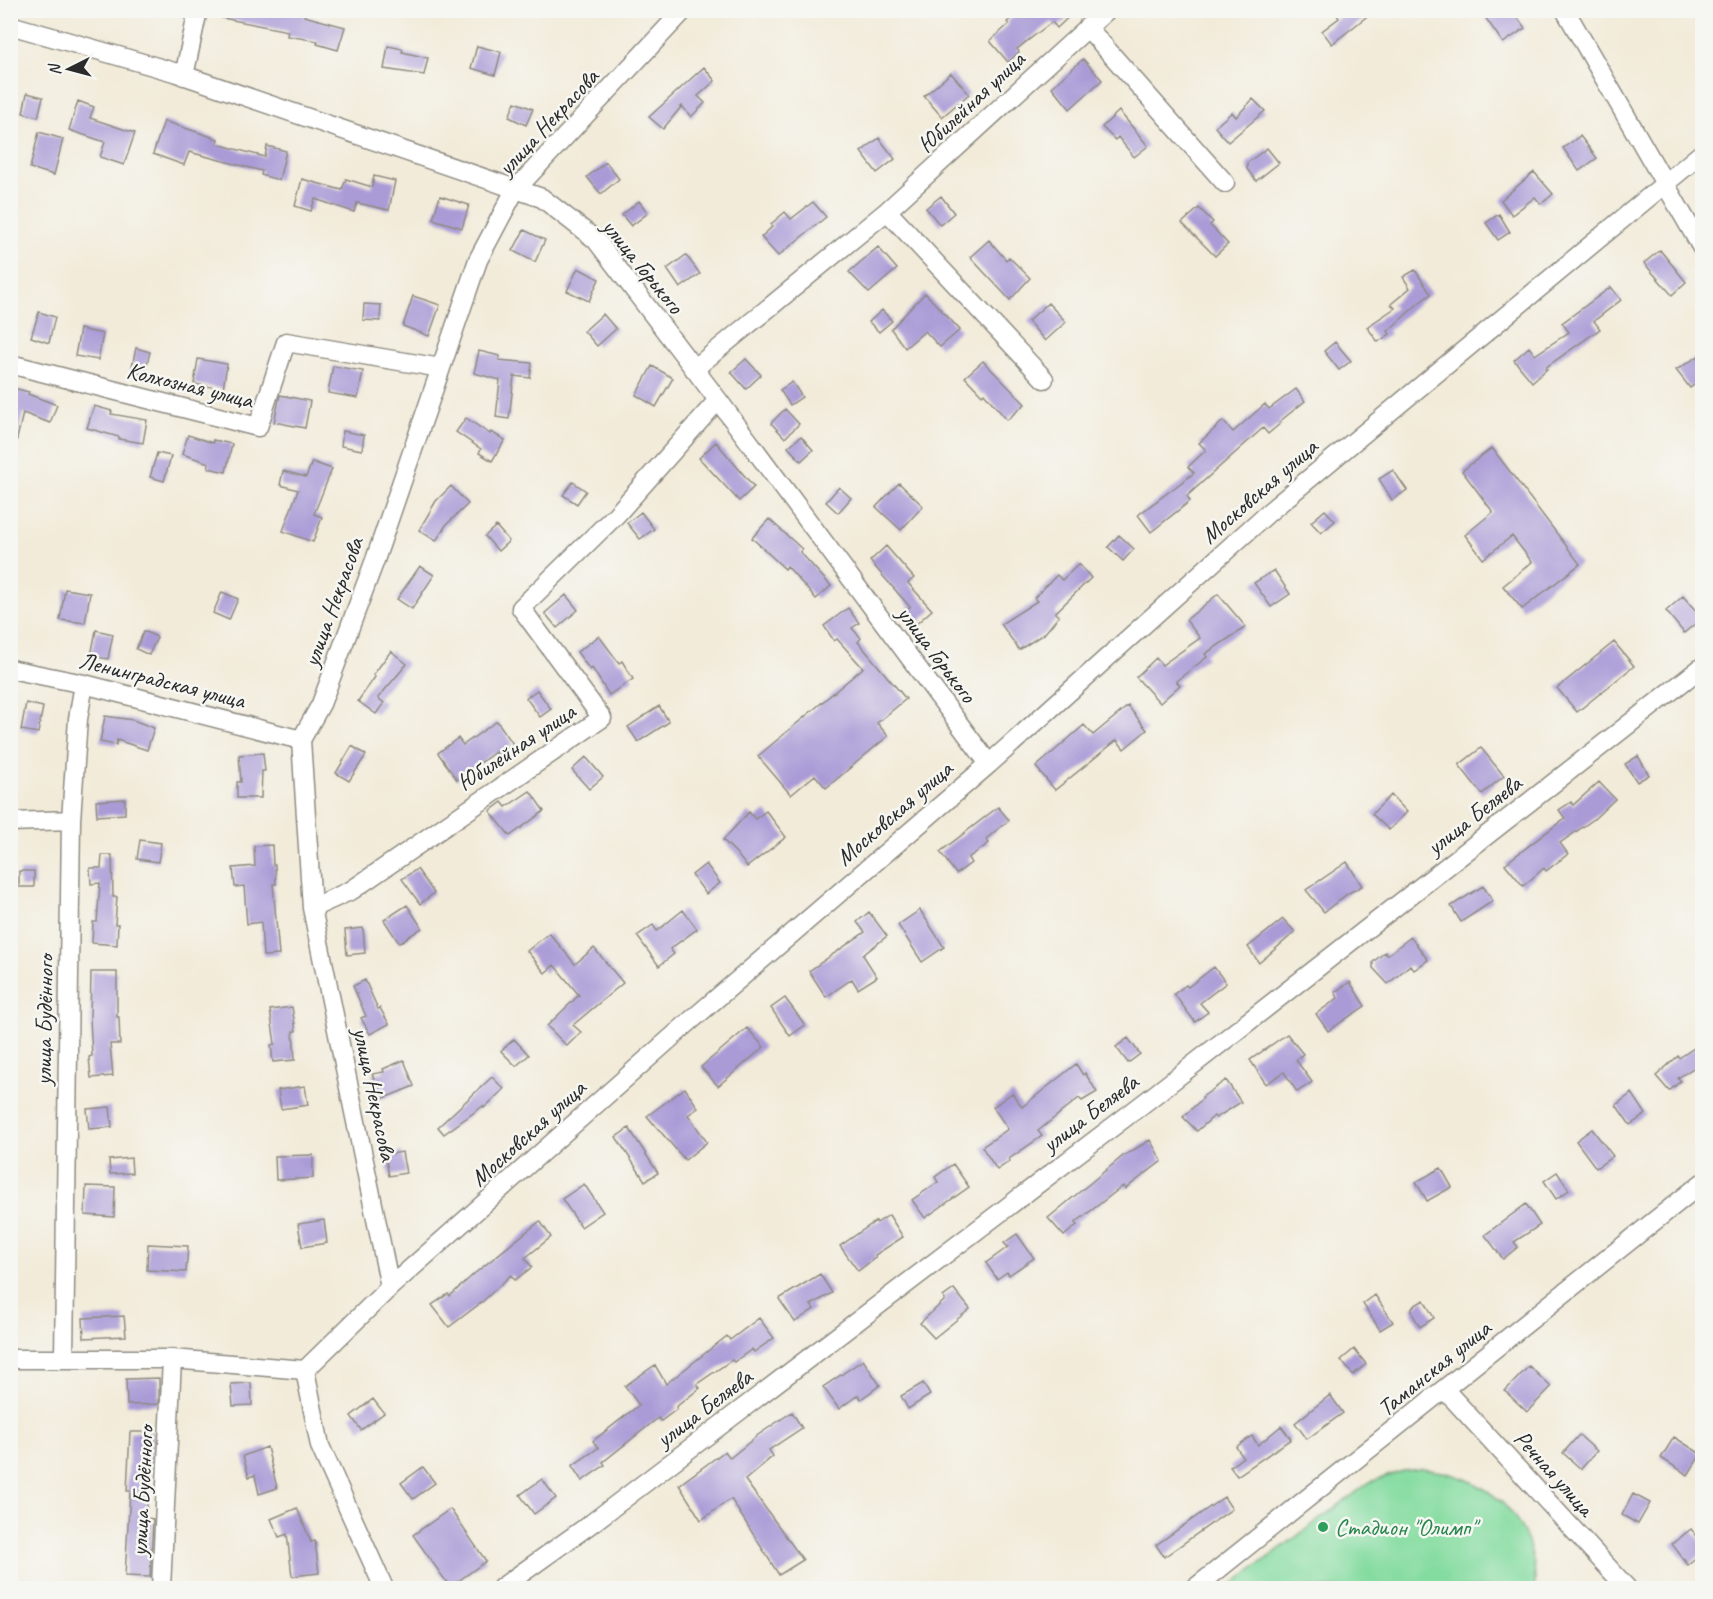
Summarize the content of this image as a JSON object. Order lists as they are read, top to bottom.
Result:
{
  "streets": {
    "street": [
      "Юбилейная улица",
      "улица Некрасова",
      "улица Горького",
      "Колхозная улица",
      "Московская улица",
      "Ленинградская улица",
      "улица Беляева",
      "улица Будённого",
      "Таманская улица",
      "Речная улица"
    ]
  },
  "crossings": [
    ["Юбилейная улица", "улица Некрасова"],
    ["Юбилейная улица", "улица Горького"],
    ["улица Некрасова", "улица Горького"],
    ["улица Некрасова", "Колхозная улица"],
    ["улица Некрасова", "Московская улица"],
    ["улица Некрасова", "Ленинградская улица"],
    ["улица Горького", "Московская улица"],
    ["Ленинградская улица", "улица Будённого"],
    ["Таманская улица", "Речная улица"]
  ],
  "places": ["Стадион \"Олимп\""],
  "north": "left"
}
